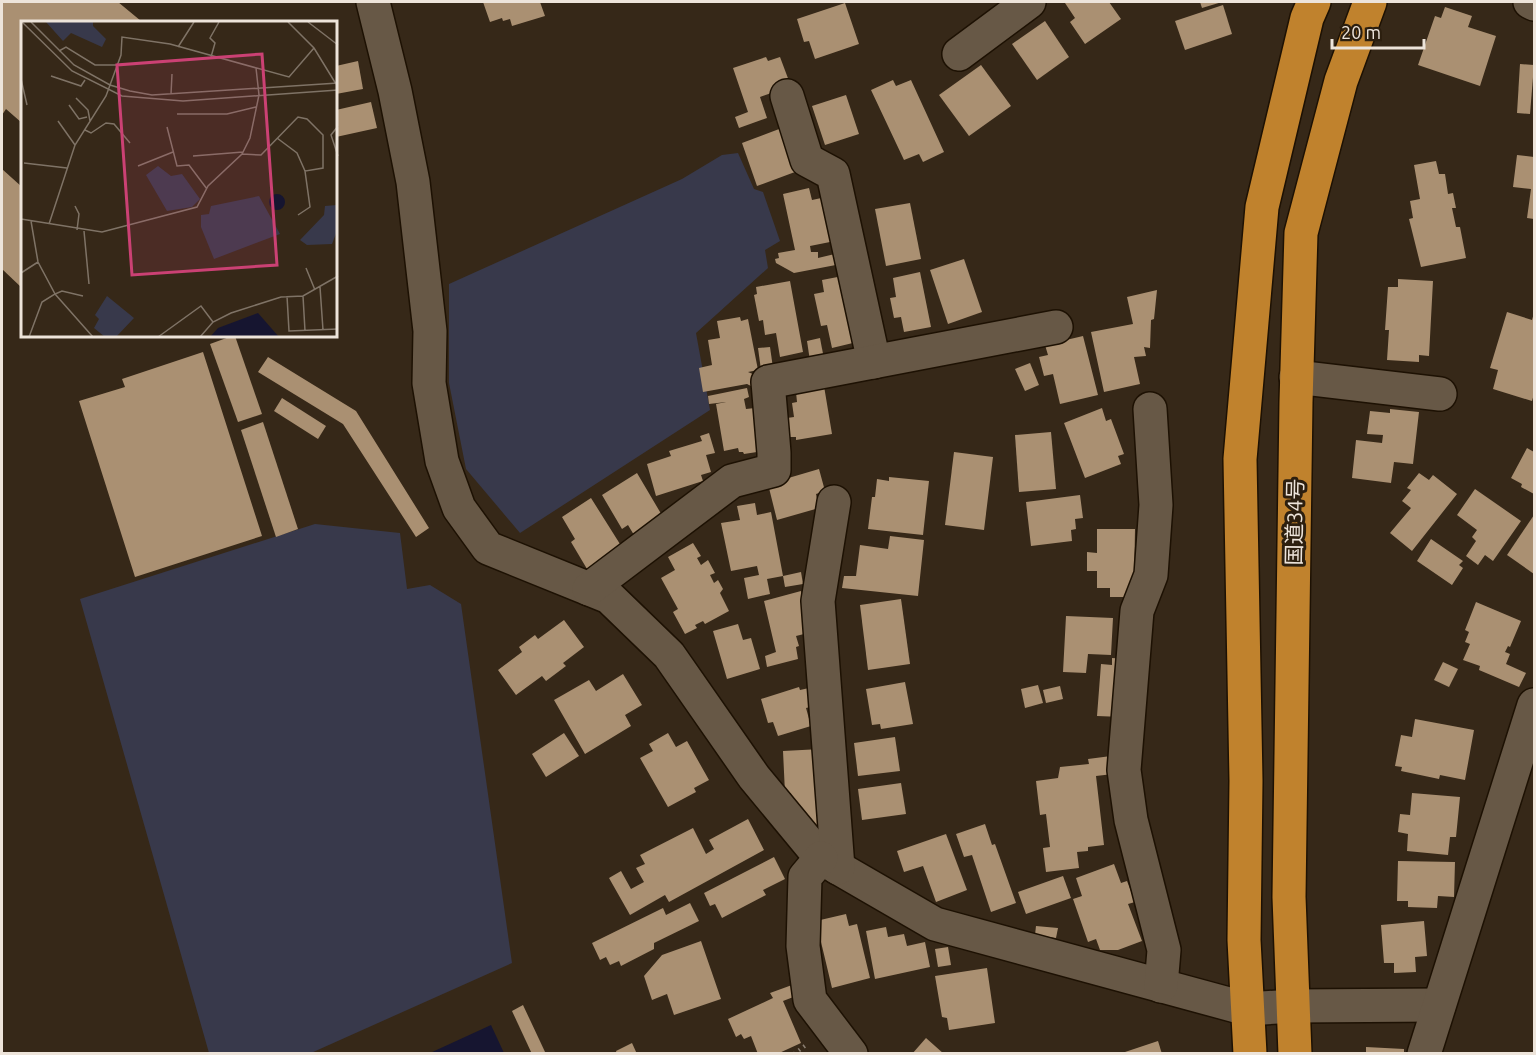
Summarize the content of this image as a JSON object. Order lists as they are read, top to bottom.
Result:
{
  "streets": {
    "highway": ["国道34号"]
  },
  "scale_bar": "20 m"
}
